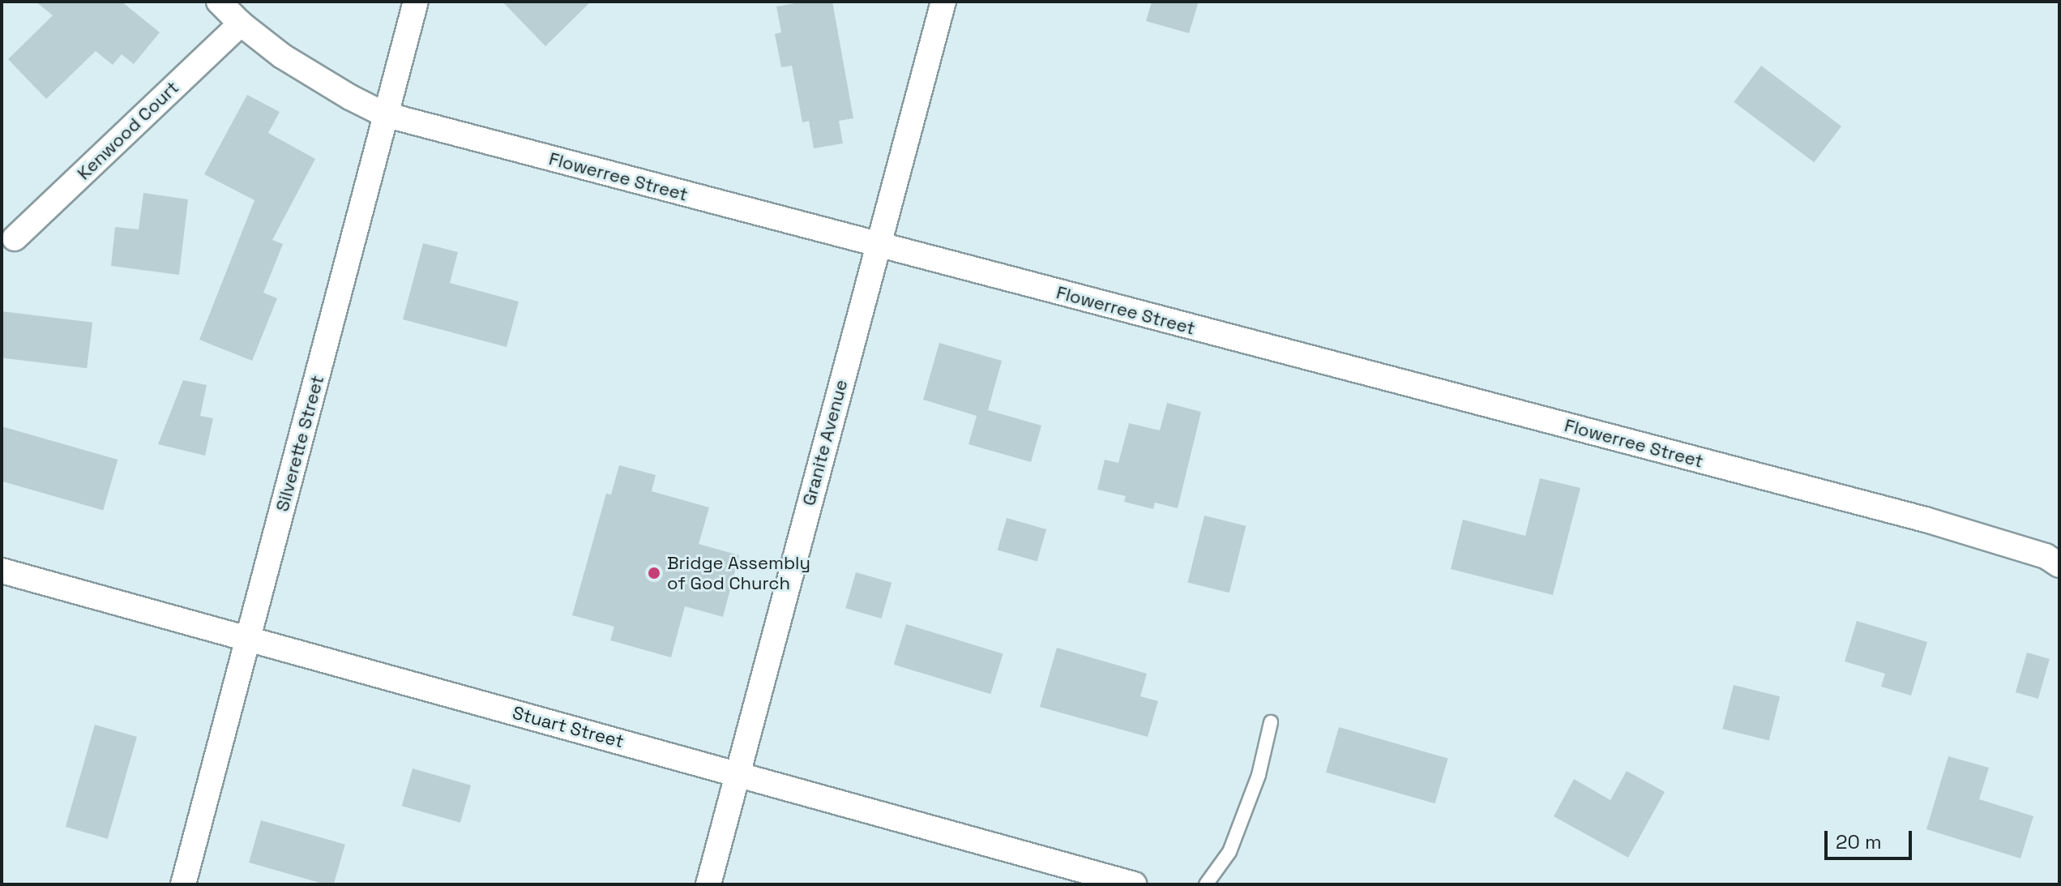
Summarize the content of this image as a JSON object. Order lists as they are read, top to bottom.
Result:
{
  "streets": {
    "street": [
      "Kenwood Court",
      "Flowerree Street",
      "Granite Avenue",
      "Silverette Street",
      "Stuart Street"
    ]
  },
  "crossings": [
    ["Kenwood Court", "Flowerree Street"],
    ["Flowerree Street", "Granite Avenue"],
    ["Flowerree Street", "Silverette Street"],
    ["Granite Avenue", "Stuart Street"],
    ["Silverette Street", "Stuart Street"]
  ],
  "places": ["Bridge Assembly of God Church"],
  "scale_bar": "20 m"
}
